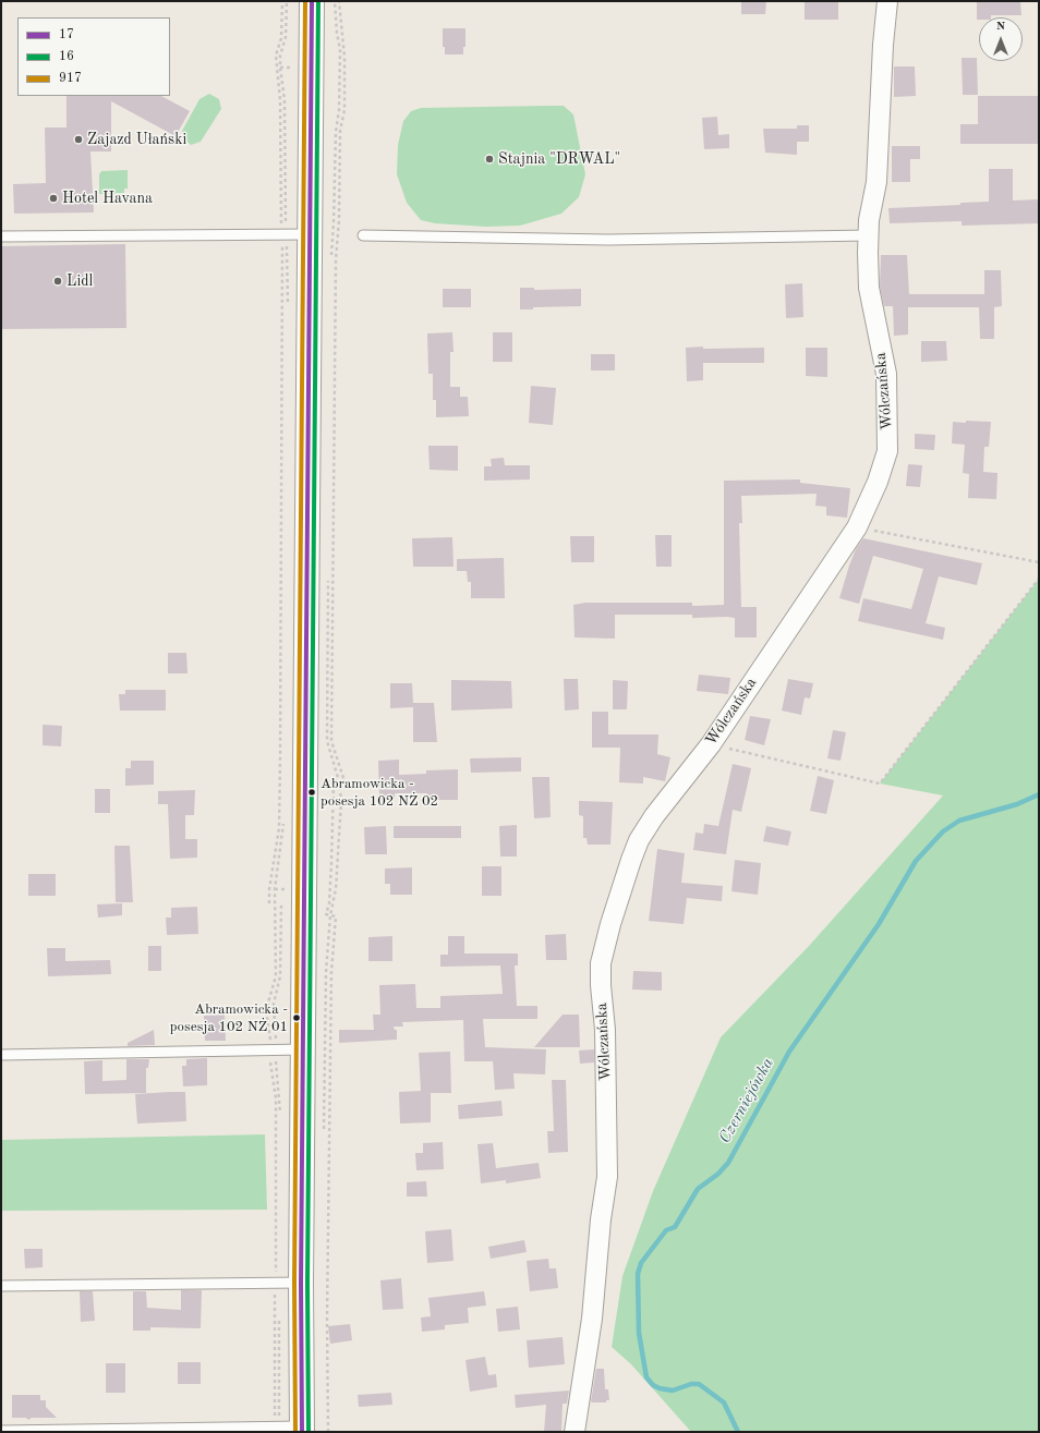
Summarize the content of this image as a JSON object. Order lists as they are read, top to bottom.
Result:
{
  "streets": {
    "street": ["Wólczańska"]
  },
  "water": ["Czerniejówka"],
  "places": [
    "Zajazd Ułański",
    "Stajnia \"DRWAL\"",
    "Hotel Havana",
    "Lidl",
    "Abramowicka - posesja 102 NŻ 02",
    "Abramowicka - posesja 102 NŻ 01"
  ],
  "lines": ["transit line 17", "transit line 16", "transit line 917"],
  "legend": ["17", "16", "917"],
  "north": "top"
}
